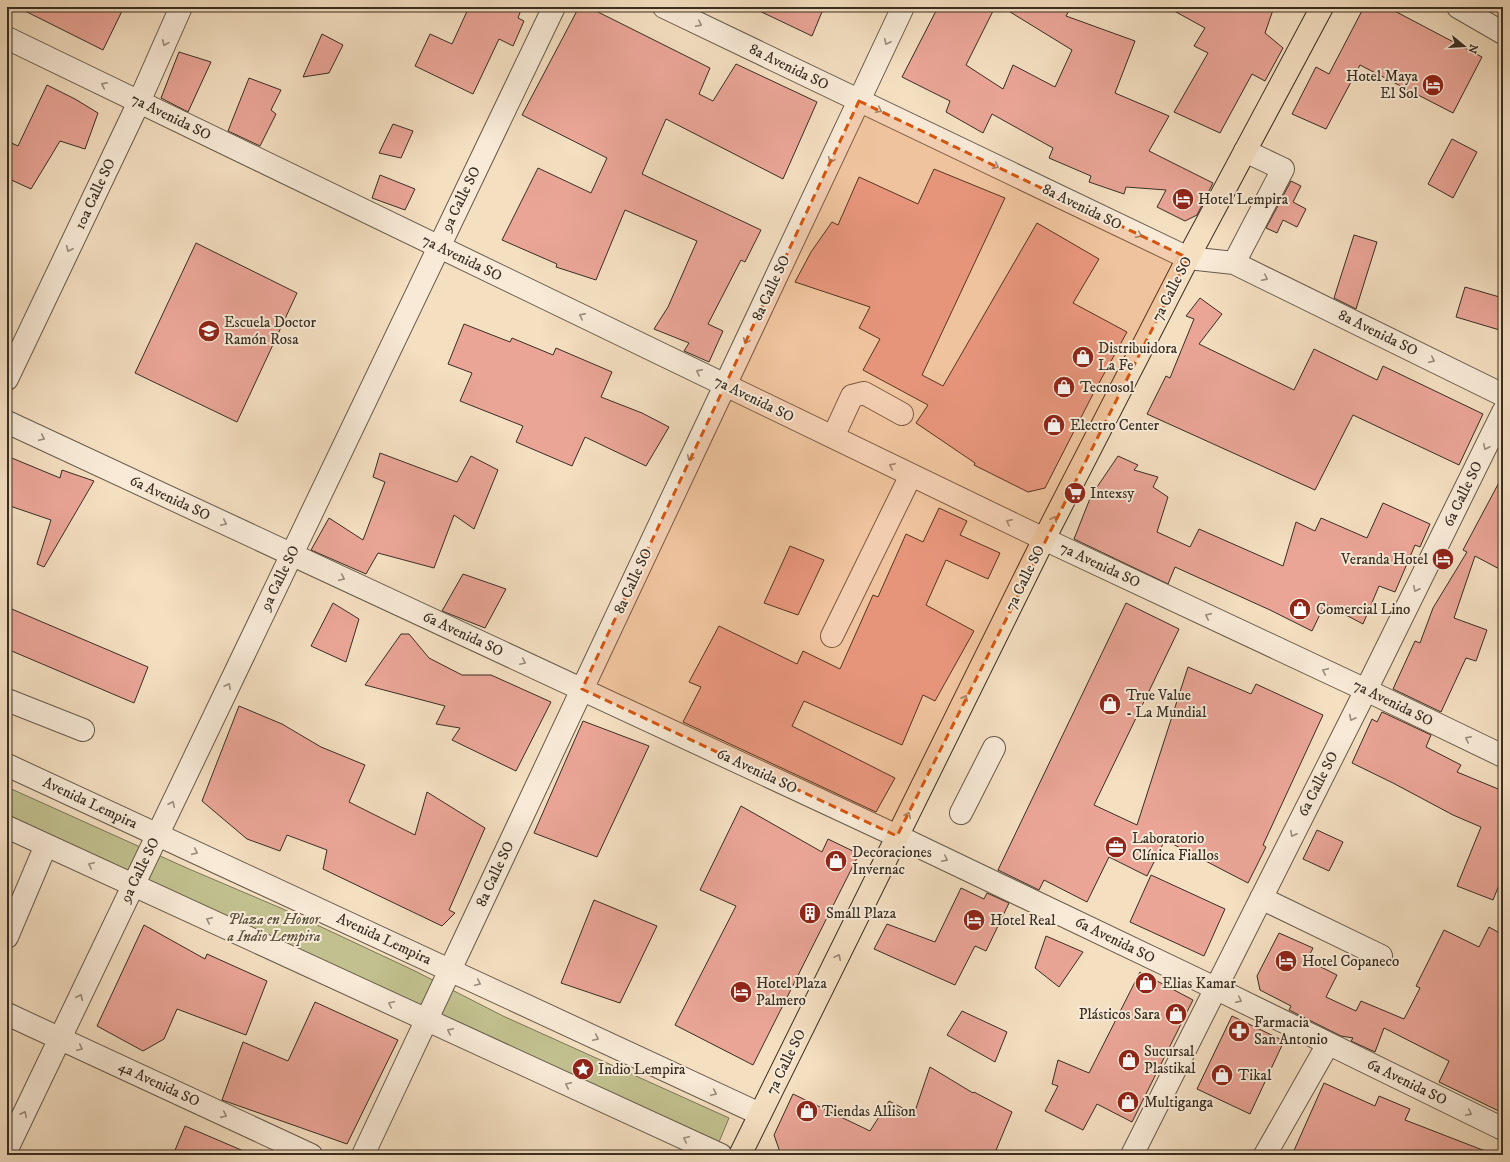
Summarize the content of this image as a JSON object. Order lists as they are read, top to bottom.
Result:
{
  "streets": {
    "main road": ["7a Calle SO"],
    "street": [
      "8a Avenida SO",
      "7a Avenida SO",
      "10a Calle SO",
      "9a Calle SO",
      "8a Calle SO",
      "6a Calle SO",
      "6a Avenida SO",
      "Avenida Lempira",
      "4a Avenida SO"
    ]
  },
  "crossings": [
    ["8a Avenida SO", "8a Calle SO"],
    ["8a Avenida SO", "7a Calle SO"],
    ["7a Avenida SO", "10a Calle SO"],
    ["7a Avenida SO", "9a Calle SO"],
    ["7a Avenida SO", "8a Calle SO"],
    ["7a Avenida SO", "7a Calle SO"],
    ["7a Avenida SO", "6a Calle SO"],
    ["9a Calle SO", "6a Avenida SO"],
    ["9a Calle SO", "Avenida Lempira"],
    ["9a Calle SO", "4a Avenida SO"],
    ["8a Calle SO", "6a Avenida SO"],
    ["8a Calle SO", "Avenida Lempira"],
    ["7a Calle SO", "6a Avenida SO"],
    ["7a Calle SO", "Avenida Lempira"],
    ["6a Calle SO", "6a Avenida SO"]
  ],
  "one_way": [
    "8a Avenida SO",
    "7a Avenida SO",
    "10a Calle SO",
    "9a Calle SO",
    "8a Calle SO",
    "7a Calle SO",
    "6a Calle SO",
    "6a Avenida SO"
  ],
  "parks": ["Plaza en Honor a Indio Lempira"],
  "places": {
    "hotel": [
      "Hotel Maya El Sol",
      "Hotel Lempira",
      "Veranda Hotel",
      "Hotel Real",
      "Hotel Copaneco",
      "Hotel Plaza Palmero"
    ],
    "school or university": ["Escuela Doctor Ramón Rosa"],
    "shop": [
      "Distribuidora La Fe",
      "Tecnosol",
      "Electro Center",
      "Comercial Lino",
      "True Value - La Mundial",
      "Decoraciones Invernac",
      "Elias Kamar",
      "Plásticos Sara",
      "Sucursal Plastikal",
      "Tikal",
      "Multiganga",
      "Tiendas Allison"
    ],
    "supermarket": ["Intexsy"],
    "office": ["Laboratorio Clínica Fiallos"],
    "building": ["Small Plaza"],
    "pharmacy": ["Farmacia San Antonio"],
    "place": ["Indio Lempira"]
  },
  "north": "right"
}
